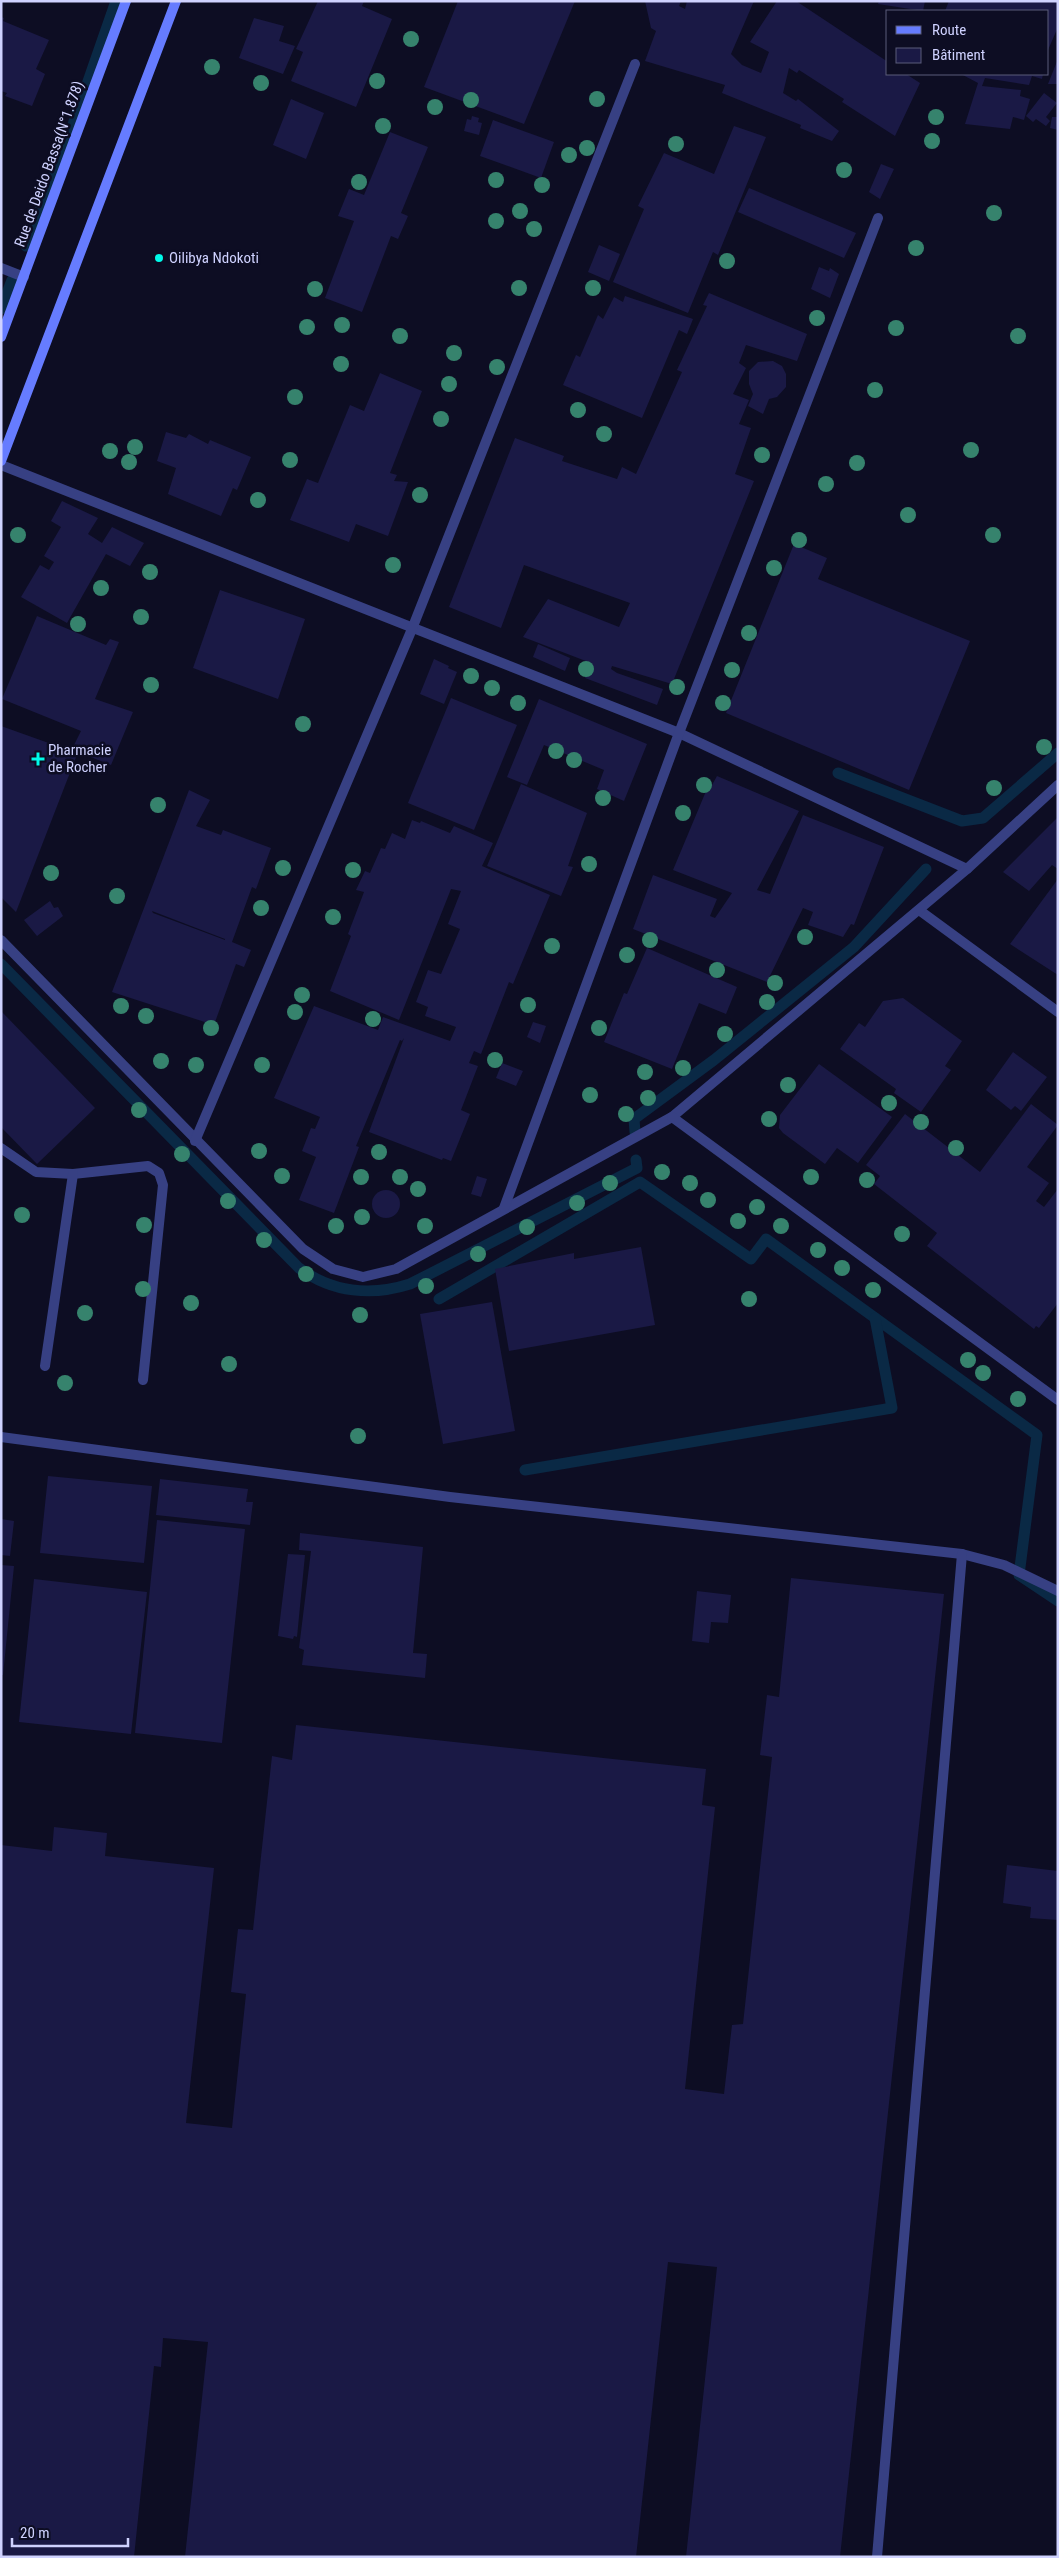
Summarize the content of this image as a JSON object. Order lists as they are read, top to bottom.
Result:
{
  "streets": {
    "main road": ["Rue de Deido Bassa(N°1.878)"]
  },
  "places": {
    "other": ["Oilibya Ndokoti"],
    "health": ["Pharmacie de Rocher"]
  },
  "legend": ["Route", "Bâtiment"],
  "scale_bar": "20 m"
}
